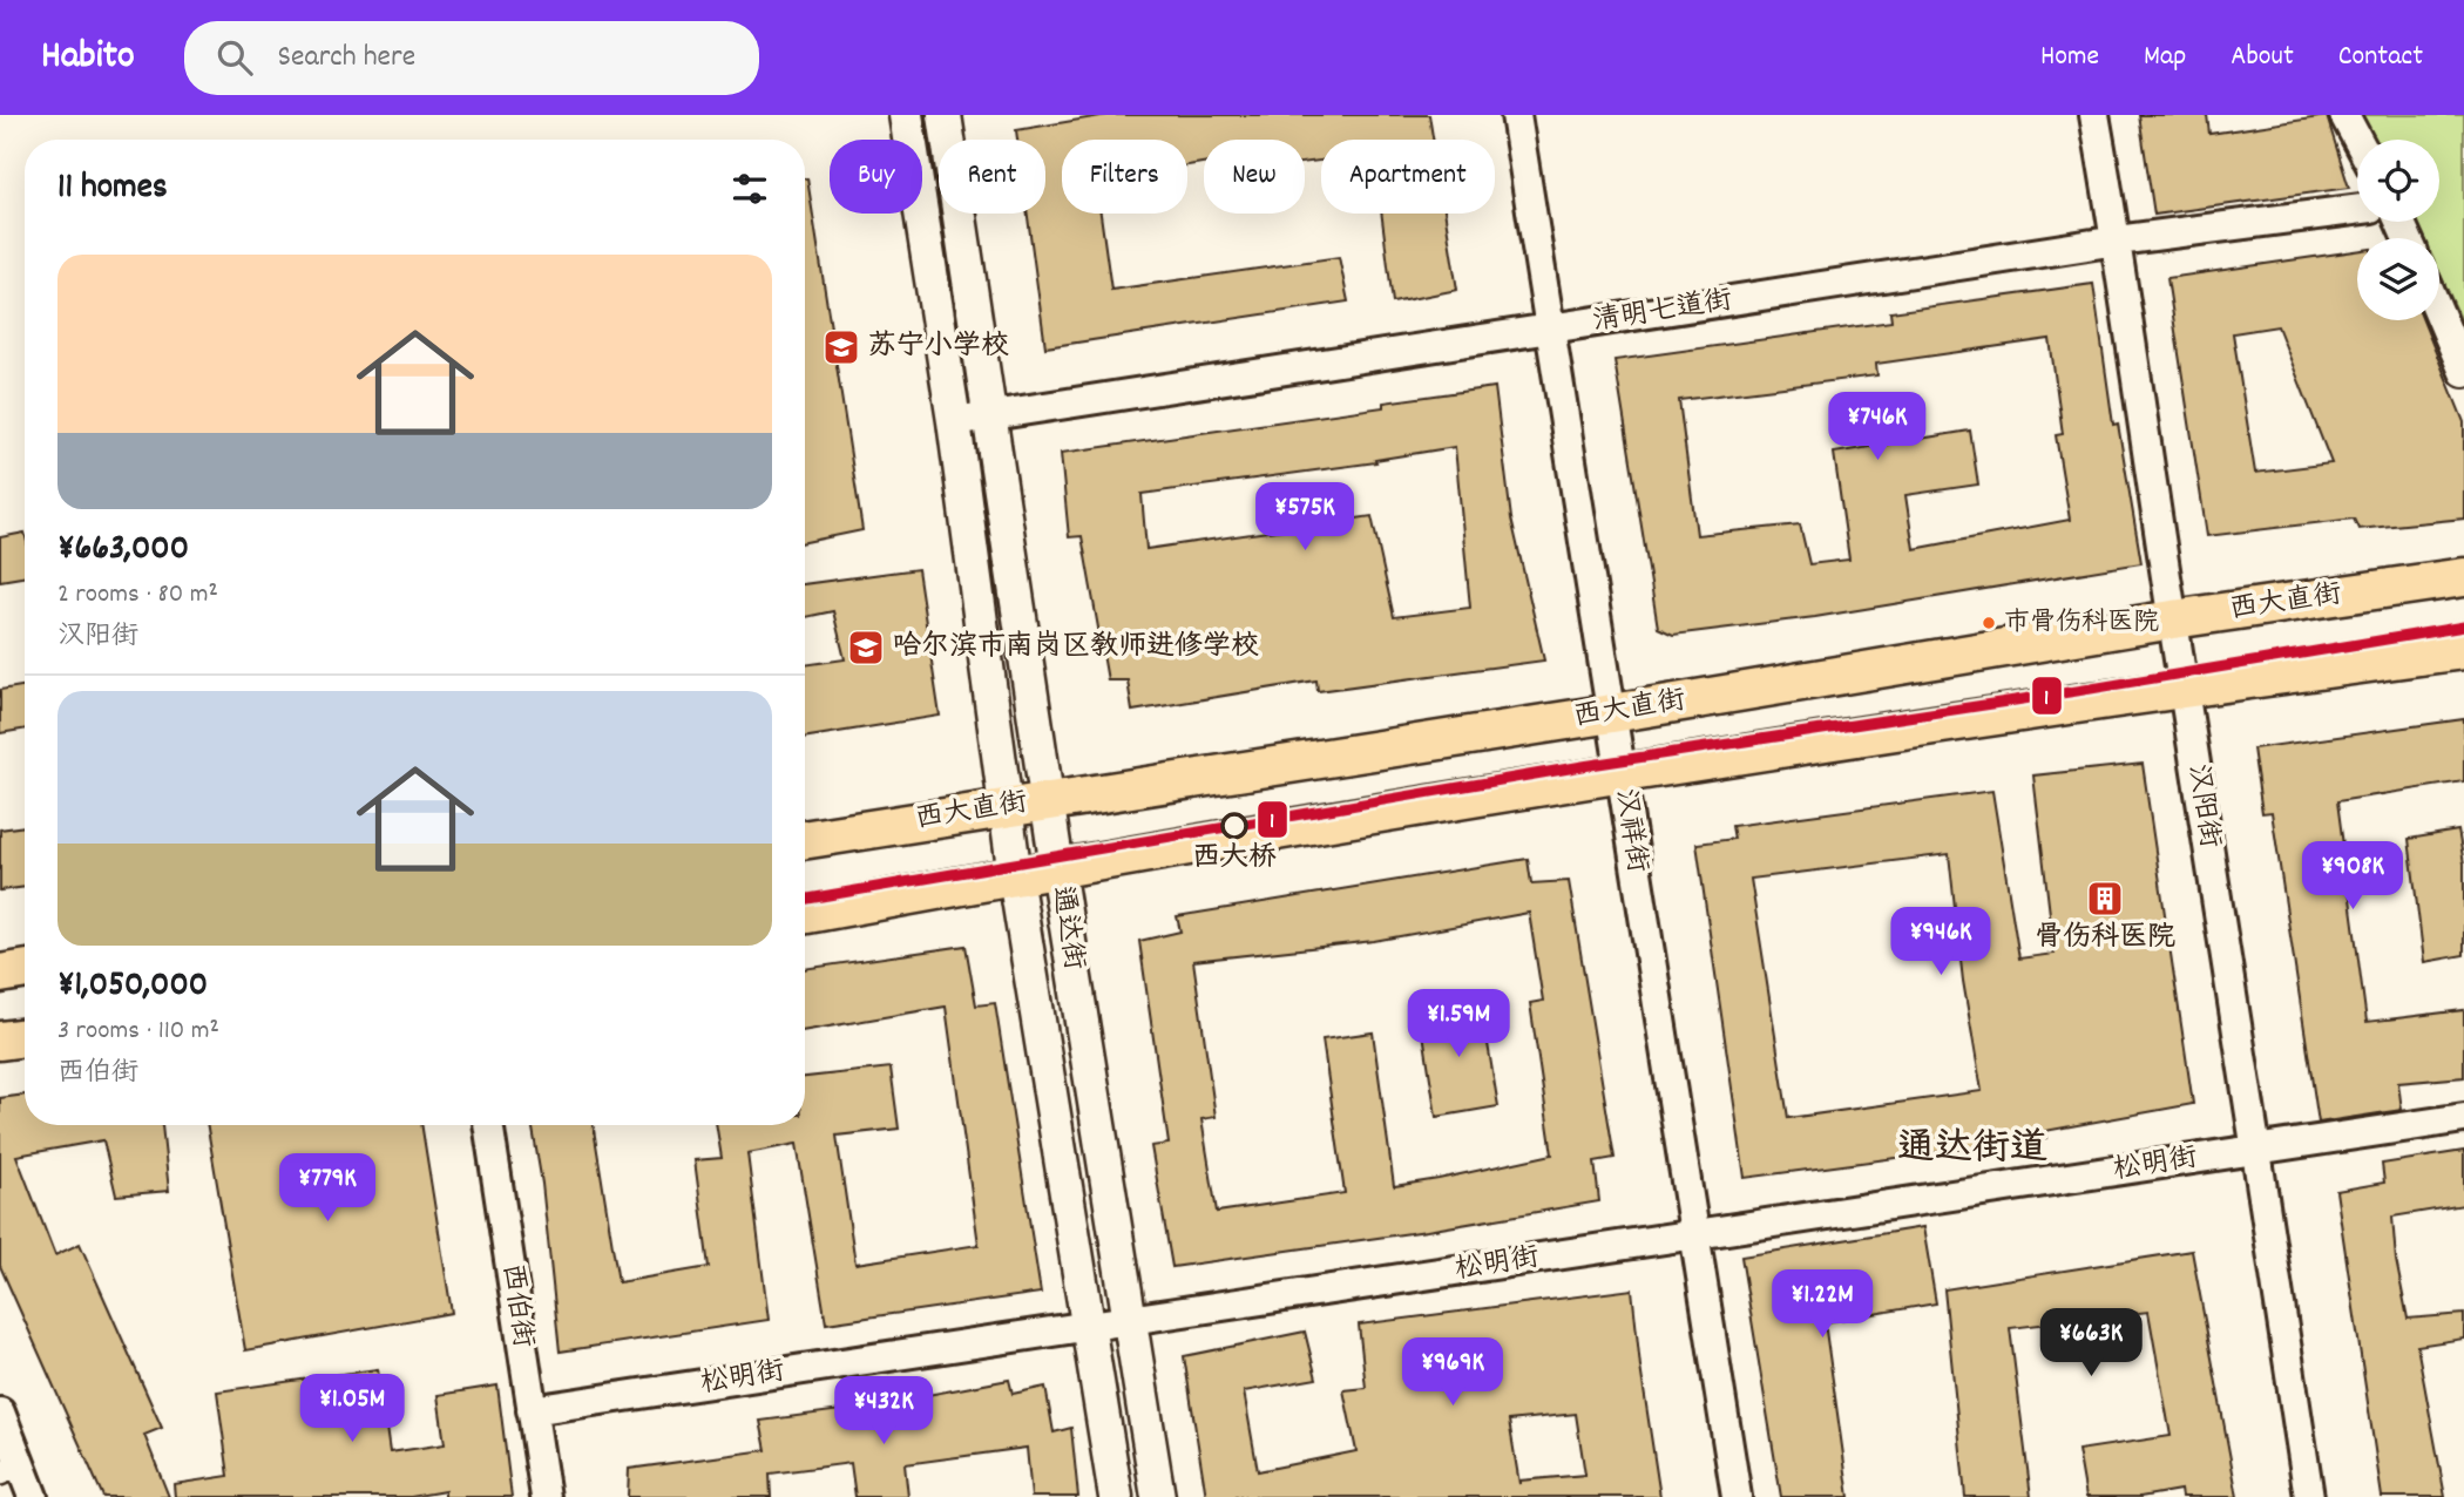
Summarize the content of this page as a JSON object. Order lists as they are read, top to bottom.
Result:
{
  "streets": {
    "main road": ["西大直街", "通达街"],
    "street": [
      "清明七道街",
      "汉阳街",
      "汉祥街",
      "松明街",
      "西伯街"
    ]
  },
  "crossings": [
    ["清明七道街", "汉阳街"],
    ["清明七道街", "汉祥街"],
    ["清明七道街", "通达街"],
    ["西大直街", "汉阳街"],
    ["西大直街", "汉祥街"],
    ["西大直街", "通达街"],
    ["汉阳街", "松明街"],
    ["汉祥街", "松明街"],
    ["通达街", "松明街"],
    ["松明街", "西伯街"]
  ],
  "districts": ["通达街道"],
  "places": {
    "school or university": ["苏宁小学校", "哈尔滨市南岗区教师进修学校"],
    "other": ["市骨伤科医院", "西大桥"],
    "building": ["骨伤科医院"]
  },
  "lines": ["transit line 1"],
  "page": {
    "header": "Habito",
    "search": "Search here",
    "nav": [
      "Home",
      "Map",
      "About",
      "Contact"
    ],
    "chip": [
      "Buy",
      "Rent",
      "Filters",
      "New",
      "Apartment"
    ],
    "heading": "11 homes",
    "list": [
      {
        "name": "¥663,000",
        "note": "2 rooms · 80 m² · 汉阳街"
      },
      {
        "name": "¥1,050,000",
        "note": "3 rooms · 110 m² · 西伯街"
      }
    ],
    "price": [
      "¥746K",
      "¥575K",
      "¥908K",
      "¥946K",
      "¥1.59M",
      "¥779K",
      "¥1.22M",
      "¥663K",
      "¥969K",
      "¥1.05M",
      "¥432K"
    ]
  }
}
